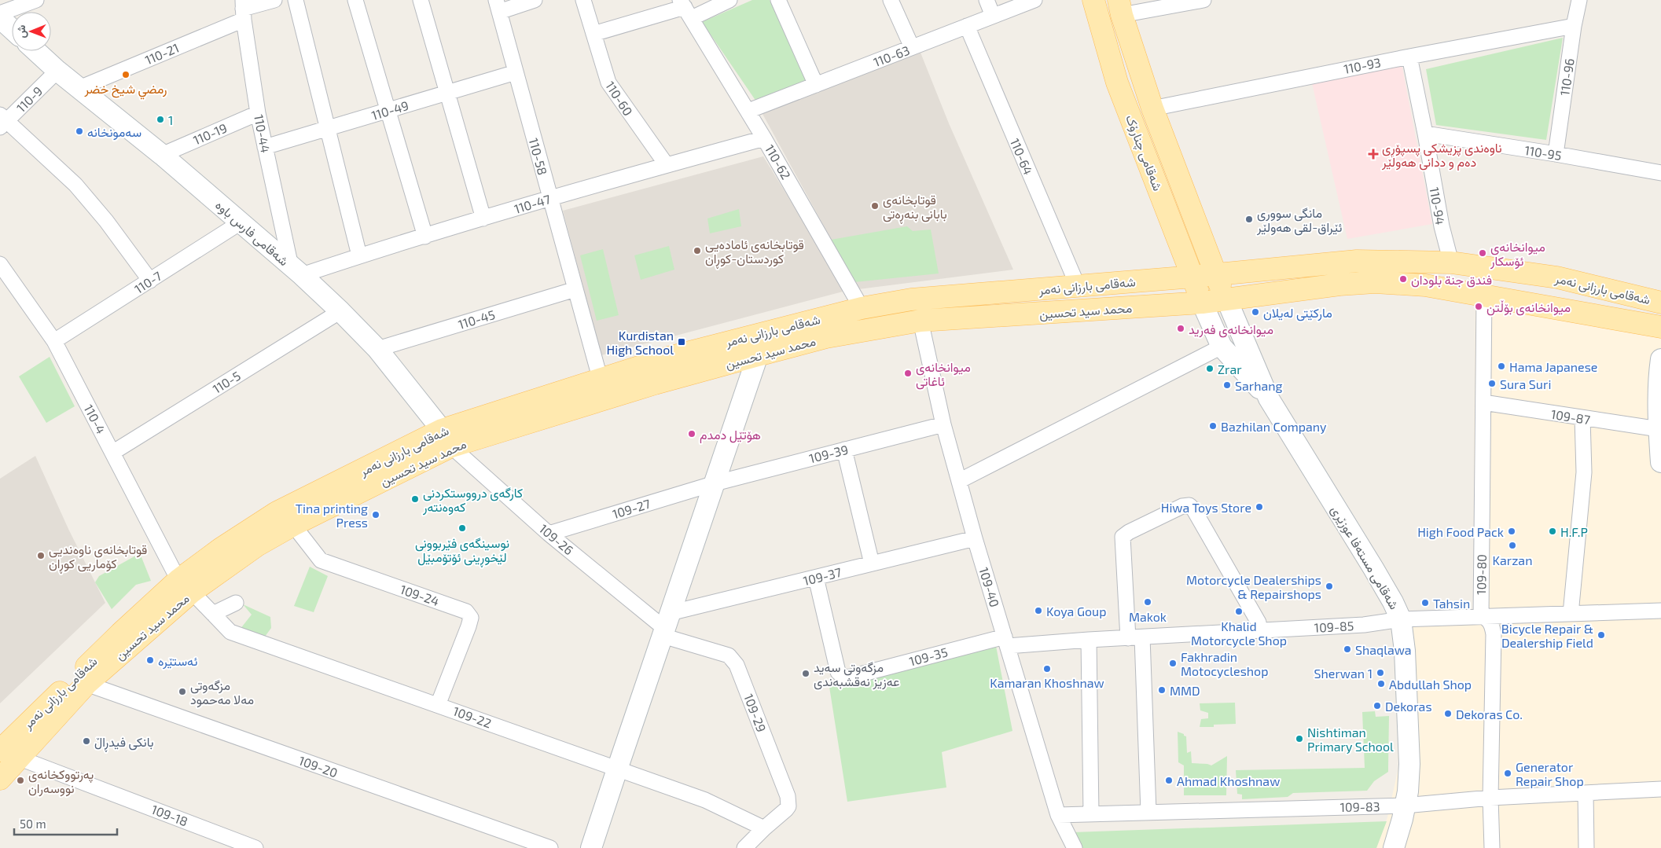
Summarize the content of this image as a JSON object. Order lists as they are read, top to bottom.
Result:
{
  "streets": {
    "main road": ["شەقامی چنارۆک", "شەقامی بارزانی نەمر", "محمد سید تحسین"],
    "street": [
      "110-21",
      "110-63",
      "110-93",
      "110-96",
      "110-60",
      "110-9",
      "110-49",
      "110-19",
      "110-44",
      "110-95",
      "110-58",
      "110-64",
      "110-62",
      "110-47",
      "110-94",
      "شەقامی فارس باوە",
      "110-7",
      "110-45",
      "110-5",
      "109-87",
      "110-4",
      "109-39",
      "109-27",
      "109-26",
      "شەقامی مستەفا عوزێری",
      "109-80",
      "109-37",
      "109-40",
      "109-24",
      "109-85",
      "109-35",
      "109-29",
      "109-22",
      "109-20",
      "109-83",
      "109-18"
    ]
  },
  "crossings": [
    ["110-21", "110-44"],
    ["110-21", "شەقامی فارس باوە"],
    ["110-63", "110-64"],
    ["110-63", "110-62"],
    ["110-93", "110-96"],
    ["110-93", "شەقامی چنارۆک"],
    ["110-93", "110-94"],
    ["110-96", "110-95"],
    ["110-60", "110-47"],
    ["110-9", "شەقامی فارس باوە"],
    ["110-49", "110-44"],
    ["110-49", "110-58"],
    ["110-19", "110-44"],
    ["110-19", "شەقامی فارس باوە"],
    ["110-44", "110-47"],
    ["110-44", "شەقامی فارس باوە"],
    ["شەقامی چنارۆک", "شەقامی بارزانی نەمر"],
    ["شەقامی چنارۆک", "محمد سید تحسین"],
    ["شەقامی چنارۆک", "شەقامی مستەفا عوزێری"],
    ["110-95", "110-94"],
    ["110-58", "110-47"],
    ["110-58", "شەقامی بارزانی نەمر"],
    ["110-58", "110-45"],
    ["110-64", "شەقامی بارزانی نەمر"],
    ["110-62", "110-47"],
    ["110-62", "شەقامی بارزانی نەمر"],
    ["110-47", "شەقامی فارس باوە"],
    ["110-94", "شەقامی بارزانی نەمر"],
    ["شەقامی فارس باوە", "110-7"],
    ["شەقامی فارس باوە", "شەقامی بارزانی نەمر"],
    ["شەقامی فارس باوە", "محمد سید تحسین"],
    ["شەقامی فارس باوە", "110-45"],
    ["شەقامی فارس باوە", "110-5"],
    ["شەقامی فارس باوە", "109-26"],
    ["110-7", "110-4"],
    ["شەقامی بارزانی نەمر", "محمد سید تحسین"],
    ["شەقامی بارزانی نەمر", "110-4"],
    ["شەقامی بارزانی نەمر", "109-26"],
    ["شەقامی بارزانی نەمر", "109-22"],
    ["شەقامی بارزانی نەمر", "109-18"],
    ["محمد سید تحسین", "110-4"],
    ["محمد سید تحسین", "109-26"],
    ["محمد سید تحسین", "شەقامی مستەفا عوزێری"],
    ["محمد سید تحسین", "109-80"],
    ["محمد سید تحسین", "109-40"],
    ["محمد سید تحسین", "109-24"],
    ["محمد سید تحسین", "109-22"],
    ["محمد سید تحسین", "109-20"],
    ["محمد سید تحسین", "109-18"],
    ["110-5", "110-4"],
    ["109-87", "109-80"],
    ["110-4", "109-22"],
    ["109-39", "109-27"],
    ["109-39", "109-40"],
    ["109-27", "109-26"],
    ["109-26", "109-37"],
    ["109-26", "109-29"],
    ["شەقامی مستەفا عوزێری", "109-85"],
    ["شەقامی مستەفا عوزێری", "109-83"],
    ["109-80", "109-85"],
    ["109-37", "109-40"],
    ["109-37", "109-35"],
    ["109-37", "109-29"],
    ["109-40", "109-85"],
    ["109-40", "109-35"],
    ["109-40", "109-83"],
    ["109-24", "109-22"],
    ["109-85", "109-35"],
    ["109-29", "109-22"]
  ],
  "places": {
    "other": [
      "رمضي شيخ خضر",
      "1",
      "سەمونخانە",
      "قوتابخانەی بابانی بنەڕەتی",
      "مانگی سووری ئێراق-لقی هەولێر",
      "قوتابخانەی ئامادەیی کوردستان-کوڕان",
      "میوانخانەی ئۆسکار",
      "فندق جنة بلودان",
      "میوانخانەی بۆڵتن",
      "مارکێتی لەیلان",
      "میوانخانەی فەرید",
      "Hama Japanese",
      "Zrar",
      "میوانخانەی ئاغاتی",
      "Sura Suri",
      "Sarhang",
      "Bazhilan Company",
      "هۆتێل دمدم",
      "کارگەی درووستکردنی کەوەنتەر",
      "Hiwa Toys Store",
      "Tina printing Press",
      "نوسینگەی فێربوونی لێخوڕینی ئۆتۆمبێل",
      "High Food Pack",
      "H.F.P",
      "Karzan",
      "قوتابخانەی ناوەندیی کۆماریی کوڕان",
      "Motorcycle Dealerships & Repairshops",
      "Makok",
      "Tahsin",
      "Koya Goup",
      "Khalid Motorcycle Shop",
      "Bicycle Repair & Dealership Field",
      "Shaqlawa",
      "ئەستێرە",
      "Fakhradin Motocycleshop",
      "Kamaran Khoshnaw",
      "Sherwan 1",
      "مزگەوتی سەید عەزیز نەقشبەندی",
      "Abdullah Shop",
      "MMD",
      "مزگەوتی مەلا مەحمود",
      "Dekoras",
      "Dekoras Co.",
      "Nishtiman Primary School",
      "بانکی فیدڕاڵ",
      "Generator Repair Shop",
      "پەرتووکخانەی نووسەران",
      "Ahmad Khoshnaw"
    ],
    "health": ["ناوەندی پزیشکی پسپۆڕی دەم و ددانی هەولێر"],
    "transit": ["Kurdistan High School"]
  },
  "scale_bar": "50 m",
  "north": "left"
}
